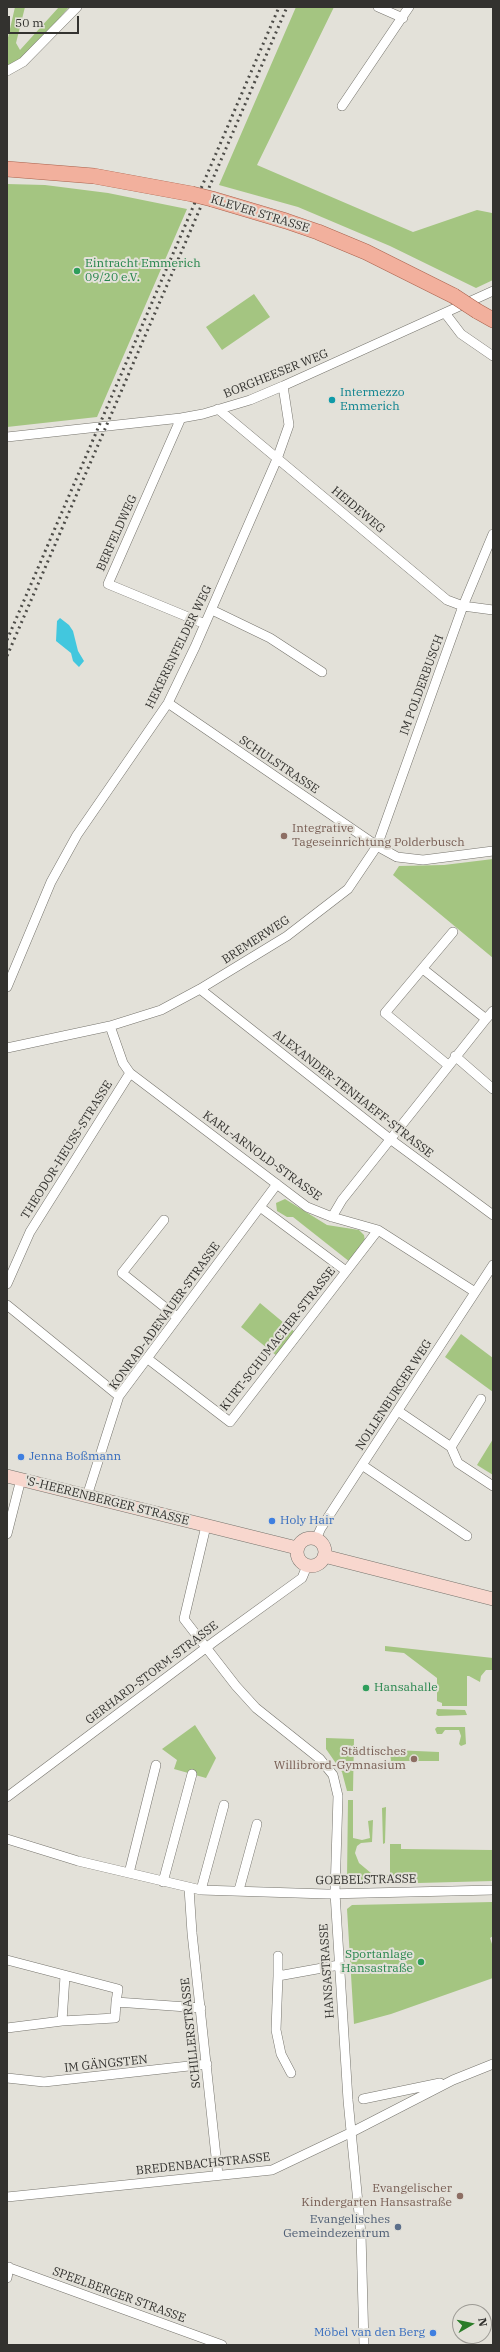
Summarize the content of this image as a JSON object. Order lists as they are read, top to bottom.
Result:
{
  "streets": {
    "main road": ["KLEVER STRASSE"],
    "street": [
      "BORGHEESER WEG",
      "HEIDEWEG",
      "BERFELDWEG",
      "HEKERENFELDER WEG",
      "IM POLDERBUSCH",
      "SCHULSTRASSE",
      "BREMERWEG",
      "ALEXANDER-TENHAEFF-STRASSE",
      "THEODOR-HEUSS-STRASSE",
      "KARL-ARNOLD-STRASSE",
      "KONRAD-ADENAUER-STRASSE",
      "KURT-SCHUMACHER-STRASSE",
      "NOLLENBURGER WEG",
      "'S-HEERENBERGER STRASSE",
      "GERHARD-STORM-STRASSE",
      "GOEBELSTRASSE",
      "HANSASTRASSE",
      "SCHILLERSTRASSE",
      "IM GÄNGSTEN",
      "BREDENBACHSTRASSE",
      "SPEELBERGER STRASSE"
    ]
  },
  "crossings": [
    ["BORGHEESER WEG", "HEIDEWEG"],
    ["BORGHEESER WEG", "BERFELDWEG"],
    ["BORGHEESER WEG", "HEKERENFELDER WEG"],
    ["HEIDEWEG", "HEKERENFELDER WEG"],
    ["HEIDEWEG", "IM POLDERBUSCH"],
    ["BERFELDWEG", "HEKERENFELDER WEG"],
    ["HEKERENFELDER WEG", "SCHULSTRASSE"],
    ["IM POLDERBUSCH", "SCHULSTRASSE"],
    ["IM POLDERBUSCH", "BREMERWEG"],
    ["SCHULSTRASSE", "BREMERWEG"],
    ["BREMERWEG", "ALEXANDER-TENHAEFF-STRASSE"],
    ["BREMERWEG", "KARL-ARNOLD-STRASSE"],
    ["THEODOR-HEUSS-STRASSE", "KARL-ARNOLD-STRASSE"],
    ["KARL-ARNOLD-STRASSE", "KONRAD-ADENAUER-STRASSE"],
    ["KARL-ARNOLD-STRASSE", "KURT-SCHUMACHER-STRASSE"],
    ["KARL-ARNOLD-STRASSE", "NOLLENBURGER WEG"],
    ["KONRAD-ADENAUER-STRASSE", "KURT-SCHUMACHER-STRASSE"],
    ["KONRAD-ADENAUER-STRASSE", "'S-HEERENBERGER STRASSE"],
    ["NOLLENBURGER WEG", "'S-HEERENBERGER STRASSE"],
    ["NOLLENBURGER WEG", "GERHARD-STORM-STRASSE"],
    ["'S-HEERENBERGER STRASSE", "GERHARD-STORM-STRASSE"],
    ["'S-HEERENBERGER STRASSE", "HANSASTRASSE"],
    ["GERHARD-STORM-STRASSE", "HANSASTRASSE"],
    ["GOEBELSTRASSE", "HANSASTRASSE"],
    ["GOEBELSTRASSE", "SCHILLERSTRASSE"],
    ["HANSASTRASSE", "BREDENBACHSTRASSE"],
    ["SCHILLERSTRASSE", "IM GÄNGSTEN"],
    ["SCHILLERSTRASSE", "BREDENBACHSTRASSE"]
  ],
  "places": [
    "Eintracht Emmerich 09/20 e.V.",
    "Intermezzo Emmerich",
    "Integrative Tageseinrichtung Polderbusch",
    "Jenna Boßmann",
    "Holy Hair",
    "Hansahalle",
    "Städtisches Willibrord-Gymnasium",
    "Sportanlage Hansastraße",
    "Evangelischer Kindergarten Hansastraße",
    "Evangelisches Gemeindezentrum",
    "Möbel van den Berg"
  ],
  "scale_bar": "50 m",
  "north": "right"
}
